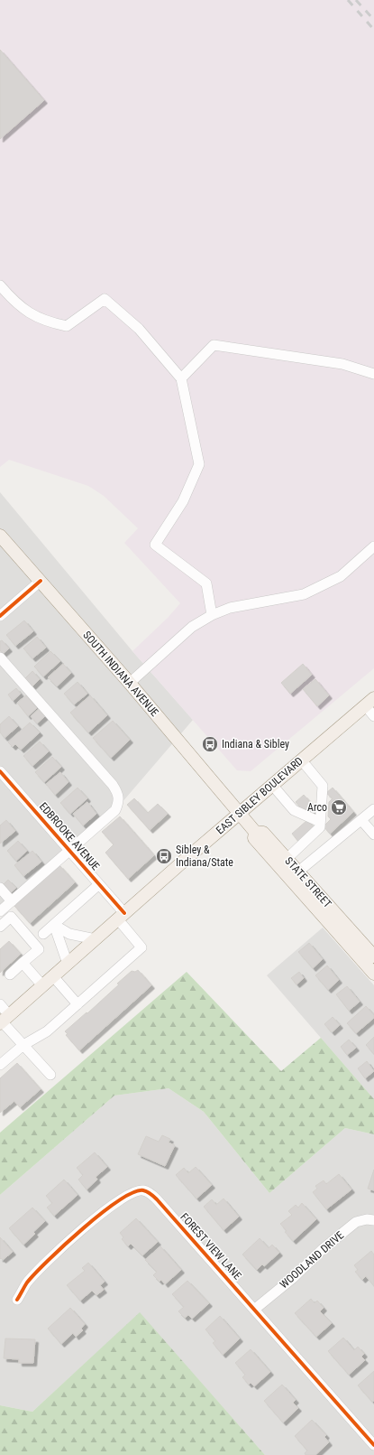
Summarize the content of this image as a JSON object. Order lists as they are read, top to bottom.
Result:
{
  "streets": {
    "main road": ["SOUTH INDIANA AVENUE", "EAST SIBLEY BOULEVARD", "STATE STREET"],
    "street": ["EDBROOKE AVENUE", "FOREST VIEW LANE", "WOODLAND DRIVE"]
  },
  "crossings": [
    ["SOUTH INDIANA AVENUE", "EAST SIBLEY BOULEVARD"],
    ["SOUTH INDIANA AVENUE", "STATE STREET"],
    ["EAST SIBLEY BOULEVARD", "EDBROOKE AVENUE"],
    ["EAST SIBLEY BOULEVARD", "STATE STREET"],
    ["FOREST VIEW LANE", "WOODLAND DRIVE"]
  ],
  "places": {
    "bus stop": ["Indiana & Sibley", "Sibley & Indiana/State"],
    "supermarket": ["Arco"]
  }
}
